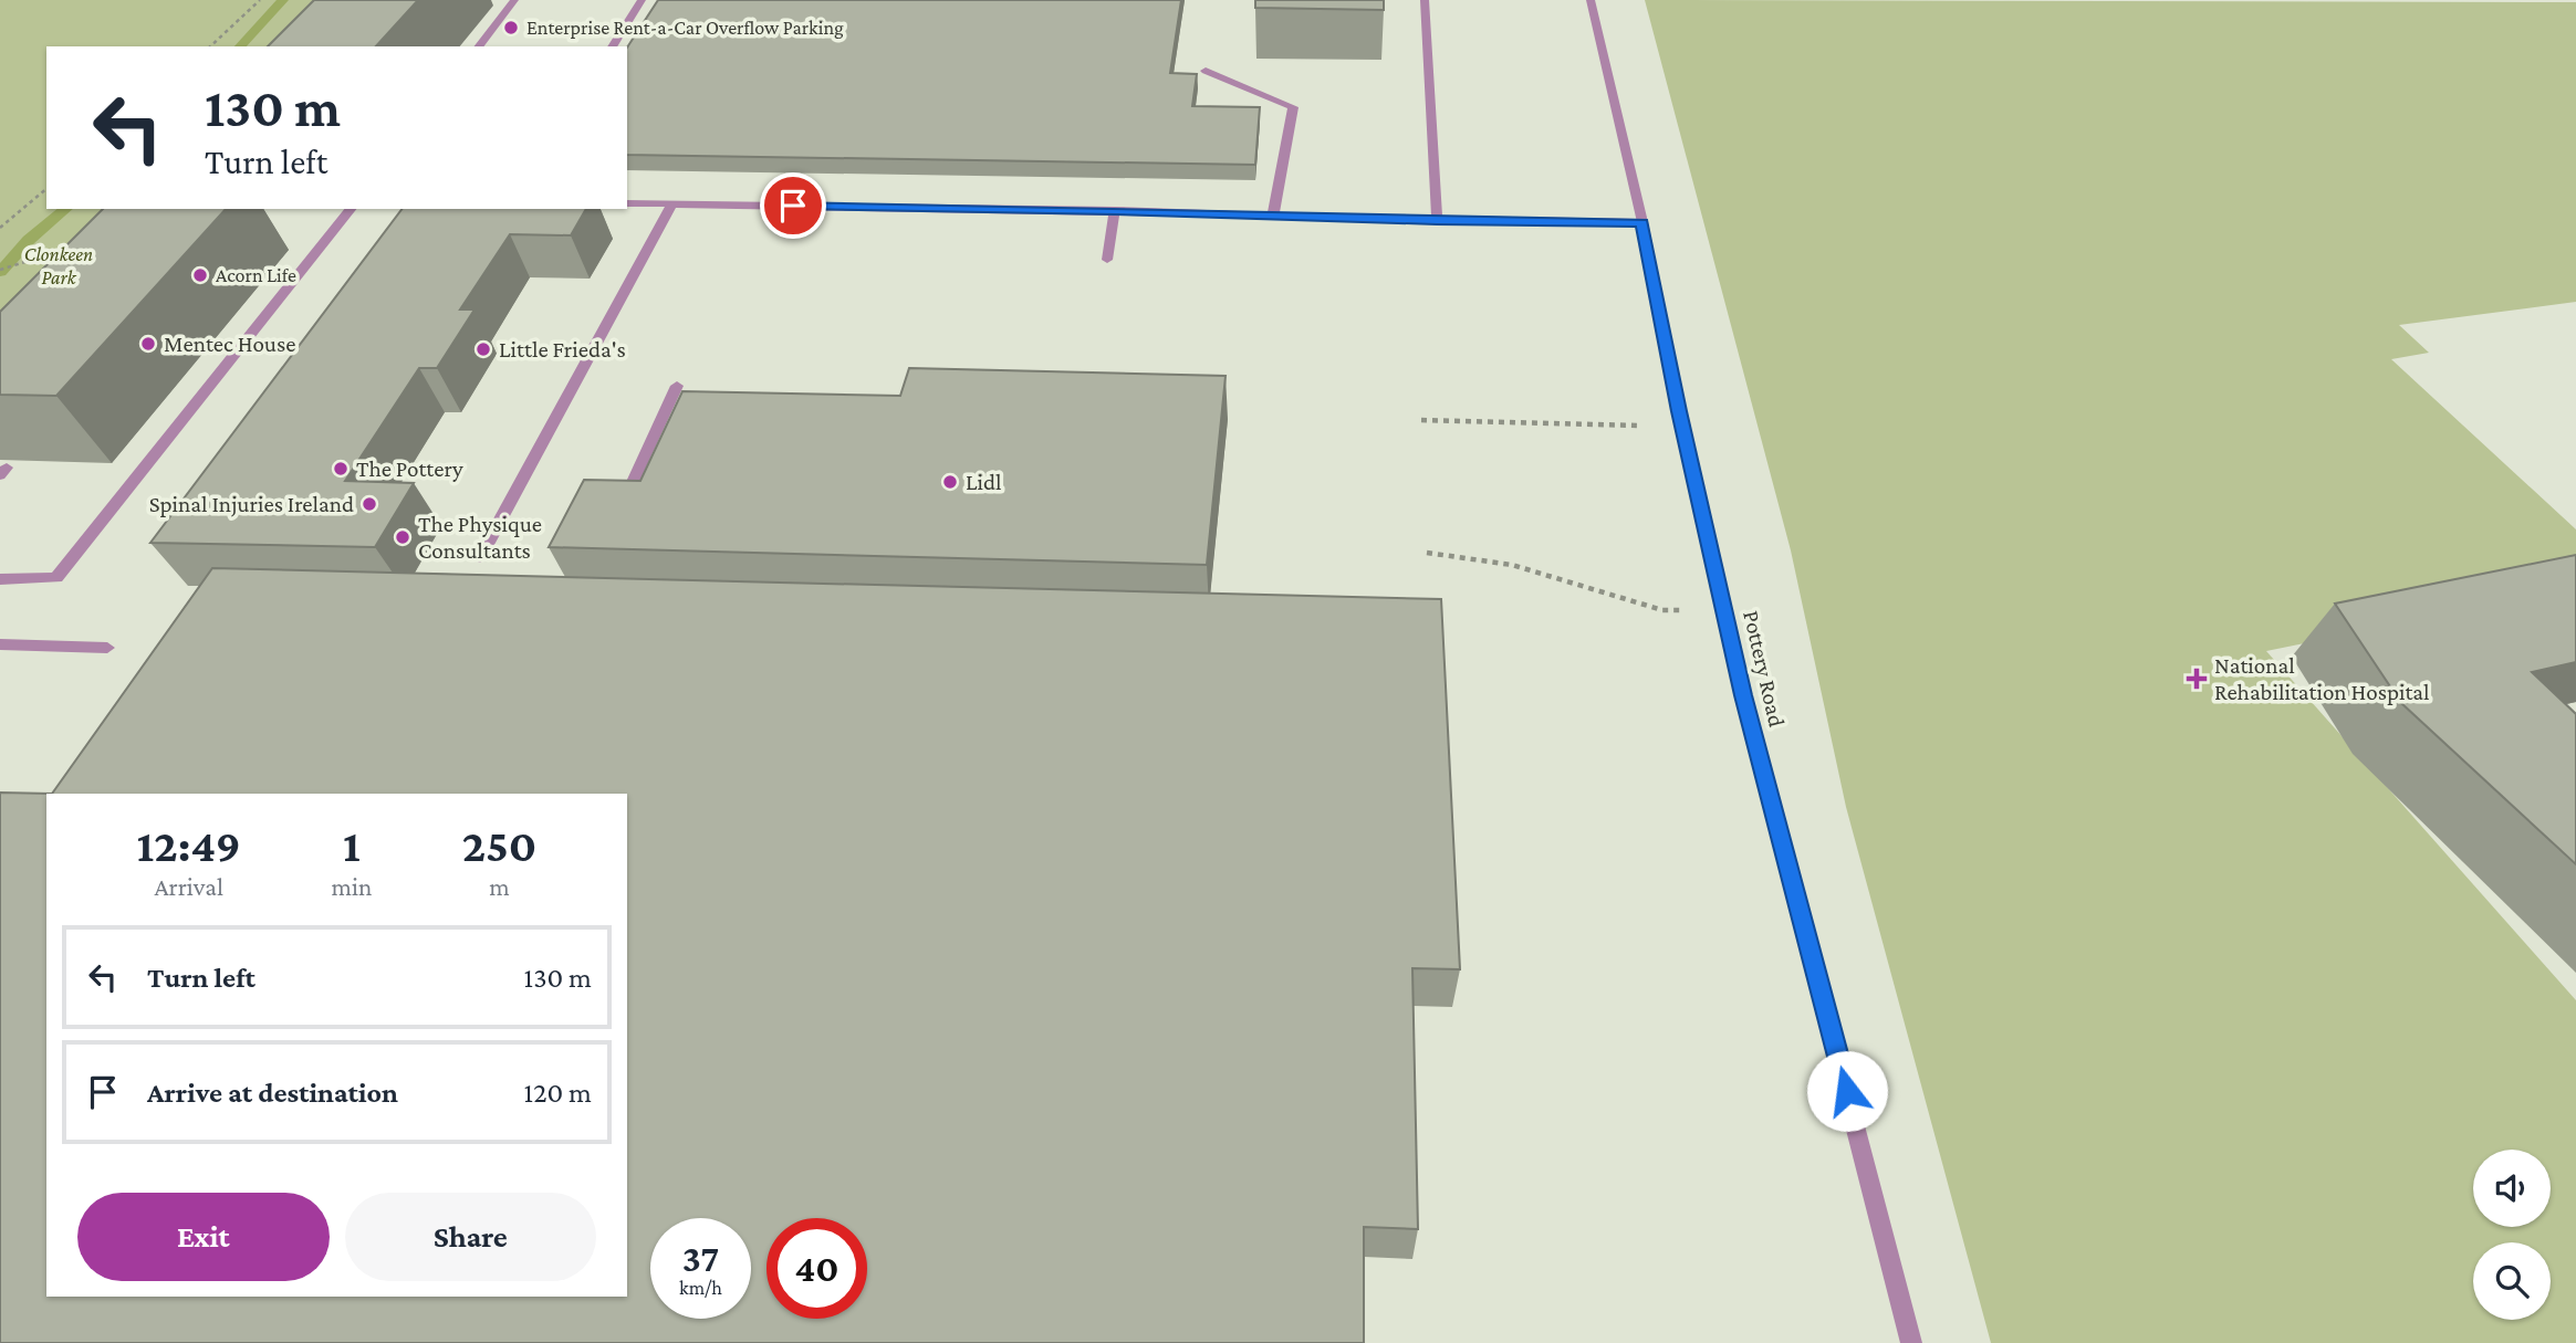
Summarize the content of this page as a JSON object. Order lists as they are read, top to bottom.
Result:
{
  "streets": {
    "street": ["Pottery Road"]
  },
  "parks": ["Clonkeen Park"],
  "places": {
    "other": [
      "Enterprise Rent-a-Car Overflow Parking",
      "Acorn Life",
      "Mentec House",
      "Little Frieda's",
      "The Pottery",
      "Lidl",
      "Spinal Injuries Ireland",
      "The Physique Consultants"
    ],
    "health": ["National Rehabilitation Hospital"]
  },
  "page": {
    "turn": ["130 m", "Turn left"],
    "eta": [
      "12:49",
      "Arrival",
      "1",
      "min",
      "250",
      "m"
    ],
    "list": [
      {
        "name": "Turn left",
        "value": "130 m"
      },
      {
        "name": "Arrive at destination",
        "value": "120 m"
      }
    ],
    "buttons": ["Exit", "Share"],
    "speed": "37 km/h",
    "limit": "40"
  }
}
